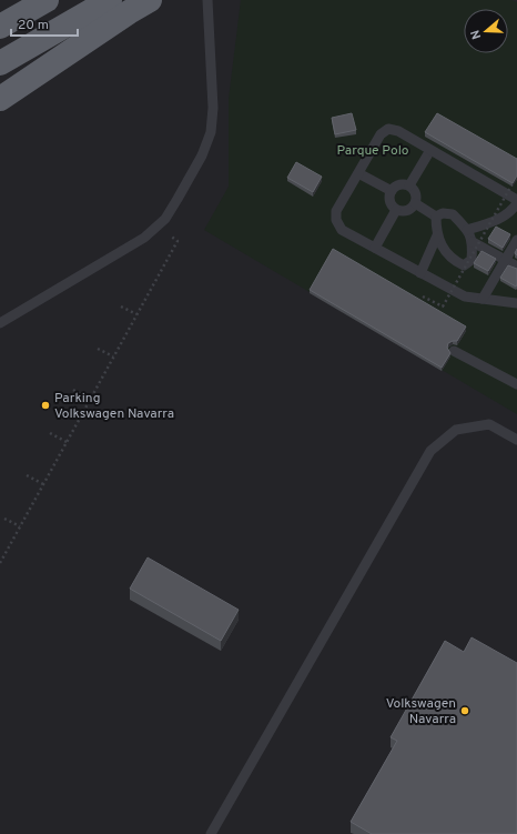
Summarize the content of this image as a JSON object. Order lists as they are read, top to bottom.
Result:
{
  "parks": ["Parque Polo"],
  "places": ["Parking Volkswagen Navarra", "Volkswagen Navarra"],
  "scale_bar": "20 m",
  "north": "left"
}
